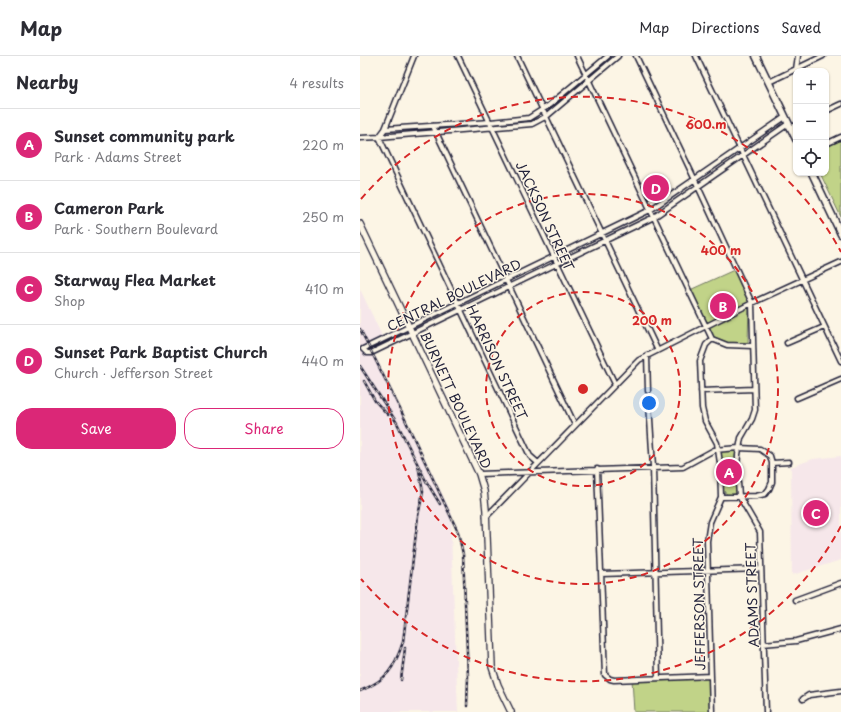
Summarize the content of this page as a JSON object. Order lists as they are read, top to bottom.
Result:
{
  "streets": {
    "main road": ["BURNETT BOULEVARD"],
    "street": [
      "JACKSON STREET",
      "CENTRAL BOULEVARD",
      "HARRISON STREET",
      "ADAMS STREET",
      "JEFFERSON STREET"
    ]
  },
  "crossings": [
    ["JACKSON STREET", "CENTRAL BOULEVARD"],
    ["CENTRAL BOULEVARD", "HARRISON STREET"],
    ["CENTRAL BOULEVARD", "BURNETT BOULEVARD"]
  ],
  "page": {
    "header": "Map",
    "nav": ["Map", "Directions", "Saved"],
    "heading": ["Nearby", "4 results"],
    "map_buttons": ["+", "−"],
    "list": [
      {
        "mark": "A",
        "name": "Sunset community park",
        "note": "Park · Adams Street",
        "value": "220 m"
      },
      {
        "mark": "B",
        "name": "Cameron Park",
        "note": "Park · Southern Boulevard",
        "value": "250 m"
      },
      {
        "mark": "C",
        "name": "Starway Flea Market",
        "note": "Shop",
        "value": "410 m"
      },
      {
        "mark": "D",
        "name": "Sunset Park Baptist Church",
        "note": "Church · Jefferson Street",
        "value": "440 m"
      }
    ],
    "pins": [
      "D",
      "B",
      "A",
      "C"
    ],
    "buttons": ["Save", "Share"]
  },
  "rings": ["600 m", "400 m", "200 m"]
}
